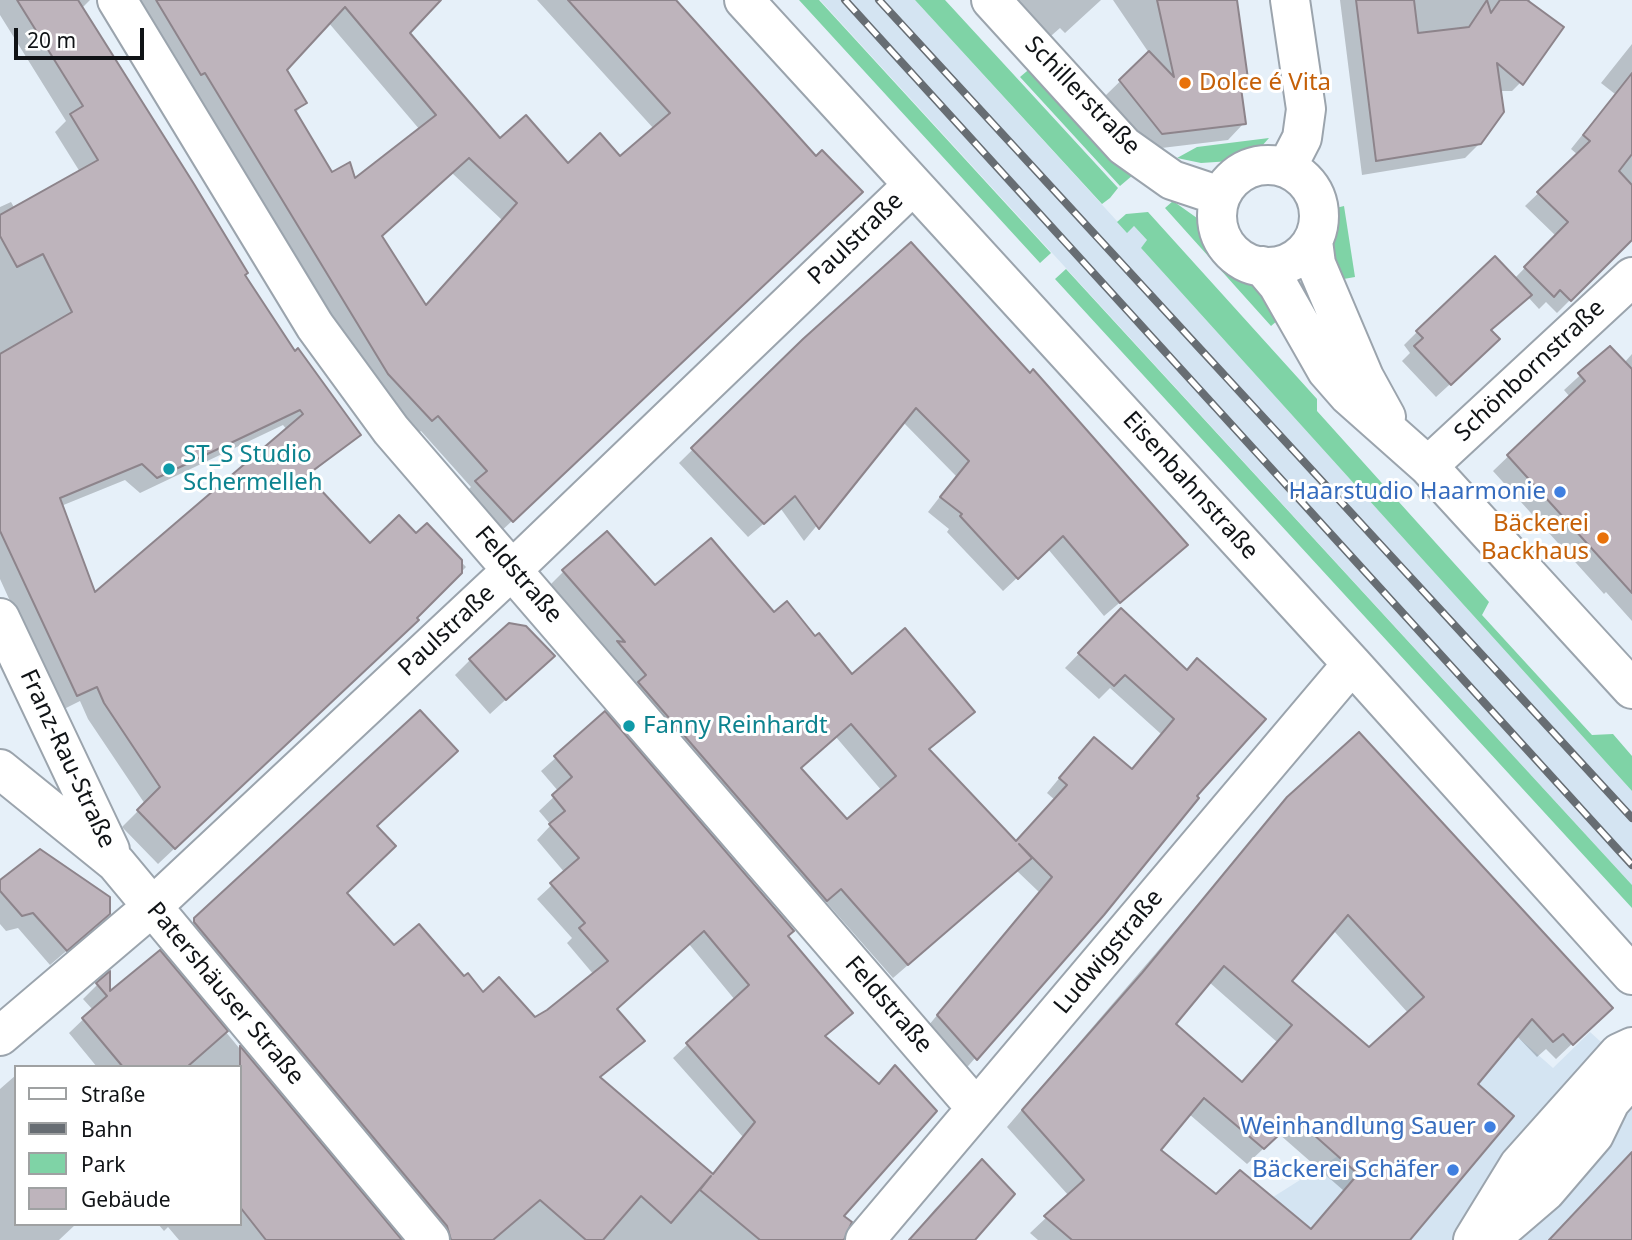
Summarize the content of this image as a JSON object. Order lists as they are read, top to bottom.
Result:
{
  "streets": {
    "street": [
      "Schillerstraße",
      "Paulstraße",
      "Schönbornstraße",
      "Eisenbahnstraße",
      "Feldstraße",
      "Franz-Rau-Straße",
      "Ludwigstraße",
      "Patershäuser Straße"
    ]
  },
  "crossings": [
    ["Paulstraße", "Eisenbahnstraße"],
    ["Paulstraße", "Feldstraße"],
    ["Paulstraße", "Patershäuser Straße"],
    ["Eisenbahnstraße", "Ludwigstraße"],
    ["Feldstraße", "Ludwigstraße"],
    ["Franz-Rau-Straße", "Patershäuser Straße"]
  ],
  "places": [
    "Dolce é Vita",
    "ST_S Studio Schermelleh",
    "Haarstudio Haarmonie",
    "Bäckerei Backhaus",
    "Fanny Reinhardt",
    "Weinhandlung Sauer",
    "Bäckerei Schäfer"
  ],
  "legend": [
    "Straße",
    "Bahn",
    "Park",
    "Gebäude"
  ],
  "scale_bar": "20 m"
}
